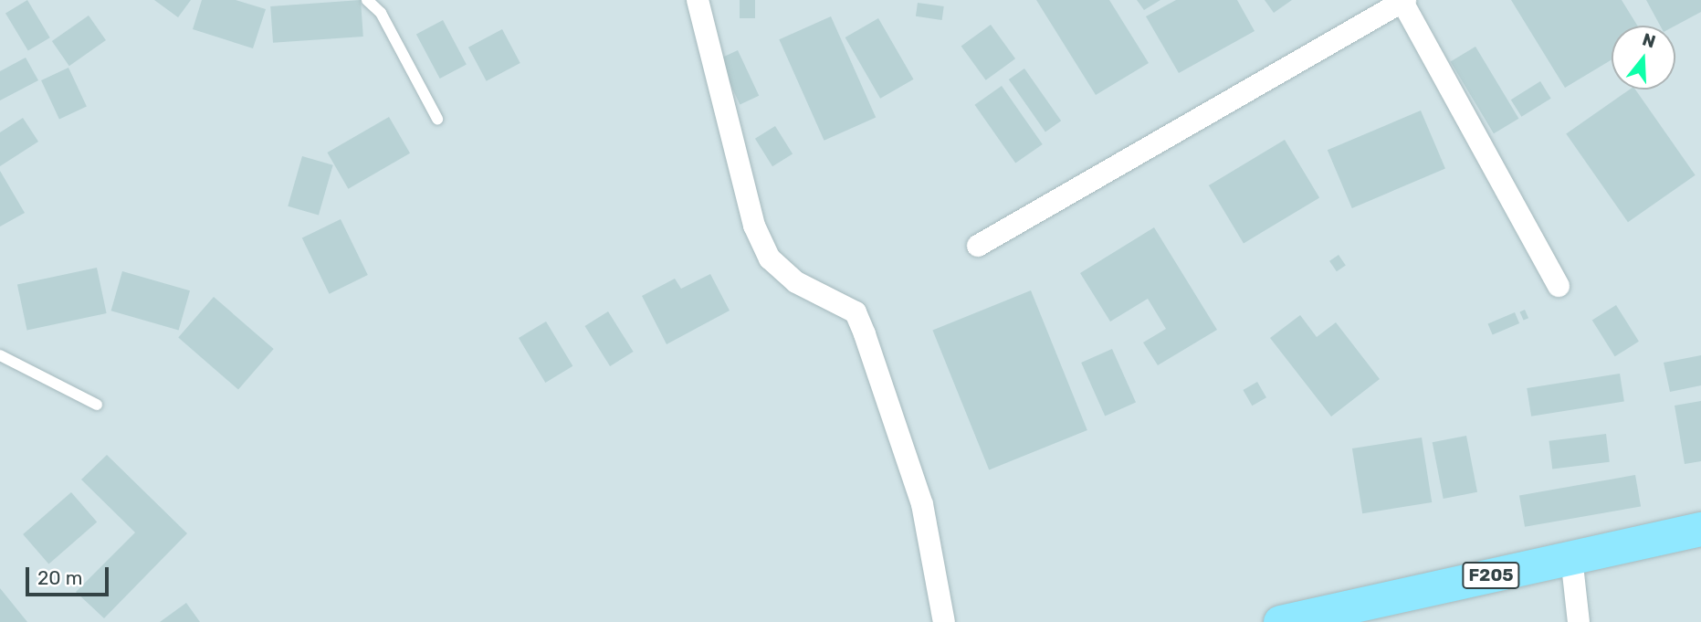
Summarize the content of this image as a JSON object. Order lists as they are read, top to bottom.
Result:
{
  "streets": {
    "main road": ["F205"]
  },
  "scale_bar": "20 m",
  "north": "top"
}
